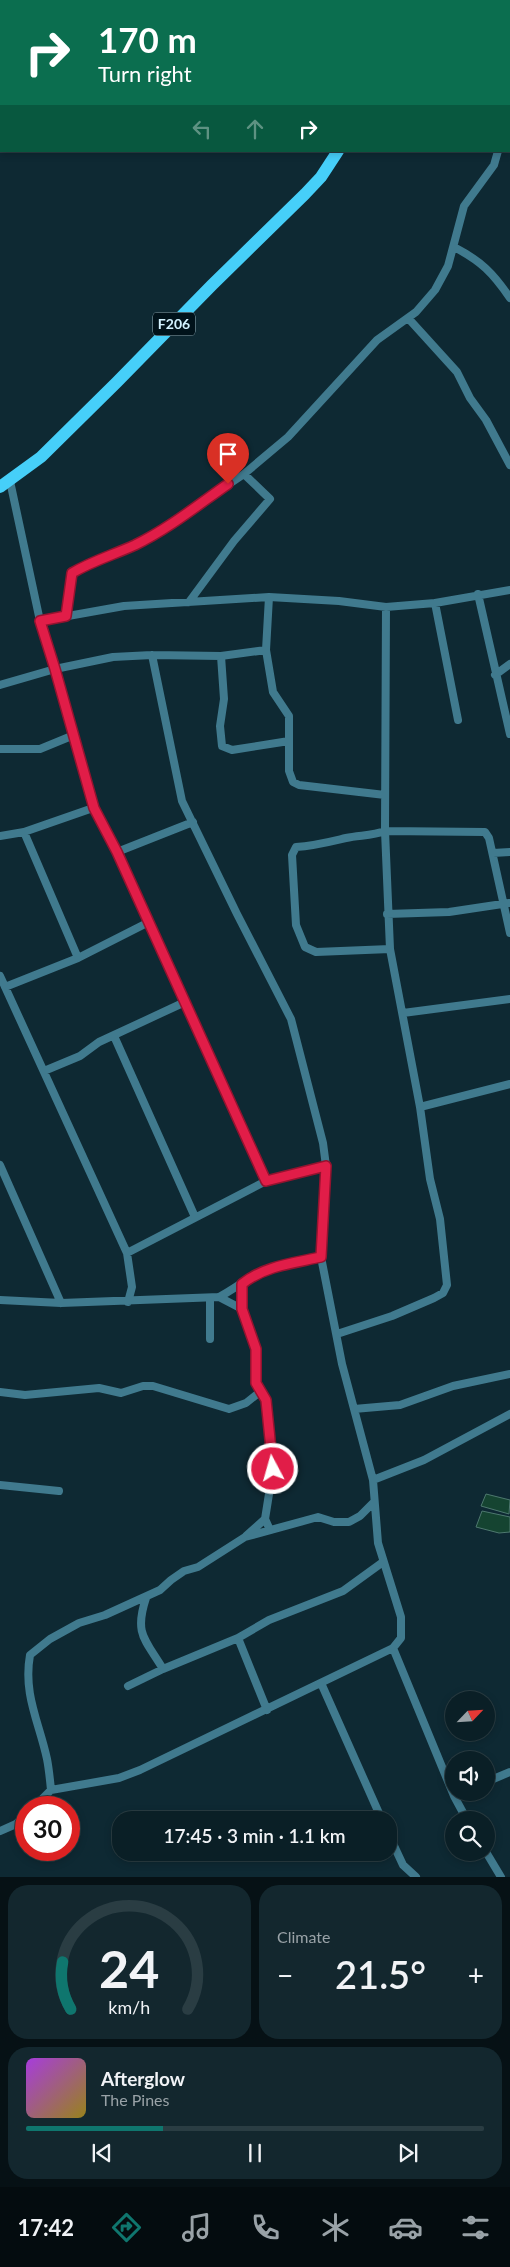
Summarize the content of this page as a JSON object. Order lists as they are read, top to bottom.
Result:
{
  "streets": {
    "main road": ["F206"]
  },
  "north": "top right",
  "page": {
    "turn": ["170 m", "Turn right"],
    "limit": "30",
    "trip": "17:45 · 3 min · 1.1 km",
    "tile": "Climate",
    "heat": ["−", "21.5°", "+"],
    "song": ["Afterglow", "The Pines"],
    "tabs": "17:42",
    "gauge": ["24", "km/h"]
  }
}
